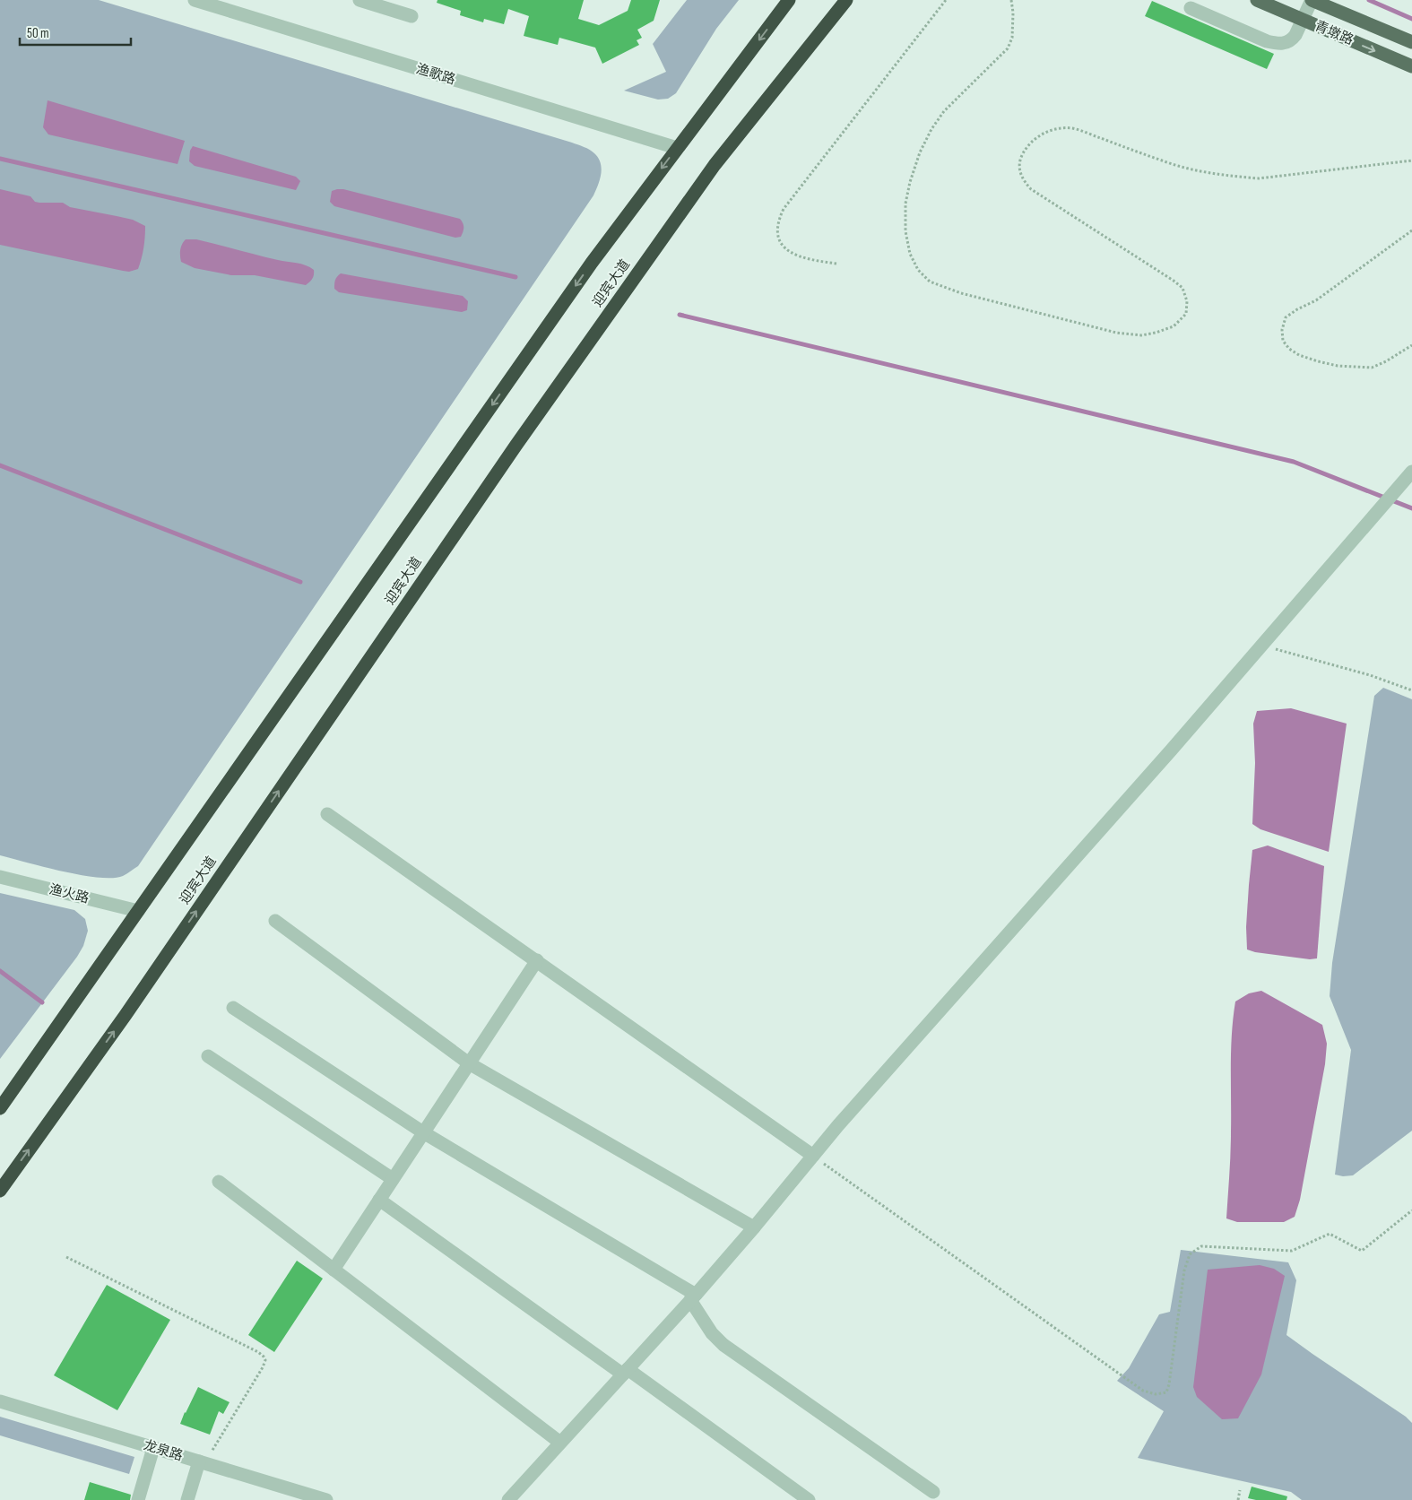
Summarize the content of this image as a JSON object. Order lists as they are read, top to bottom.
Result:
{
  "streets": {
    "highway": ["迎宾大道"],
    "main road": ["青墩路"],
    "street": ["渔歌路", "渔火路", "龙泉路"]
  },
  "crossings": [
    ["渔歌路", "迎宾大道"],
    ["迎宾大道", "渔火路"]
  ],
  "scale_bar": "50 m"
}
